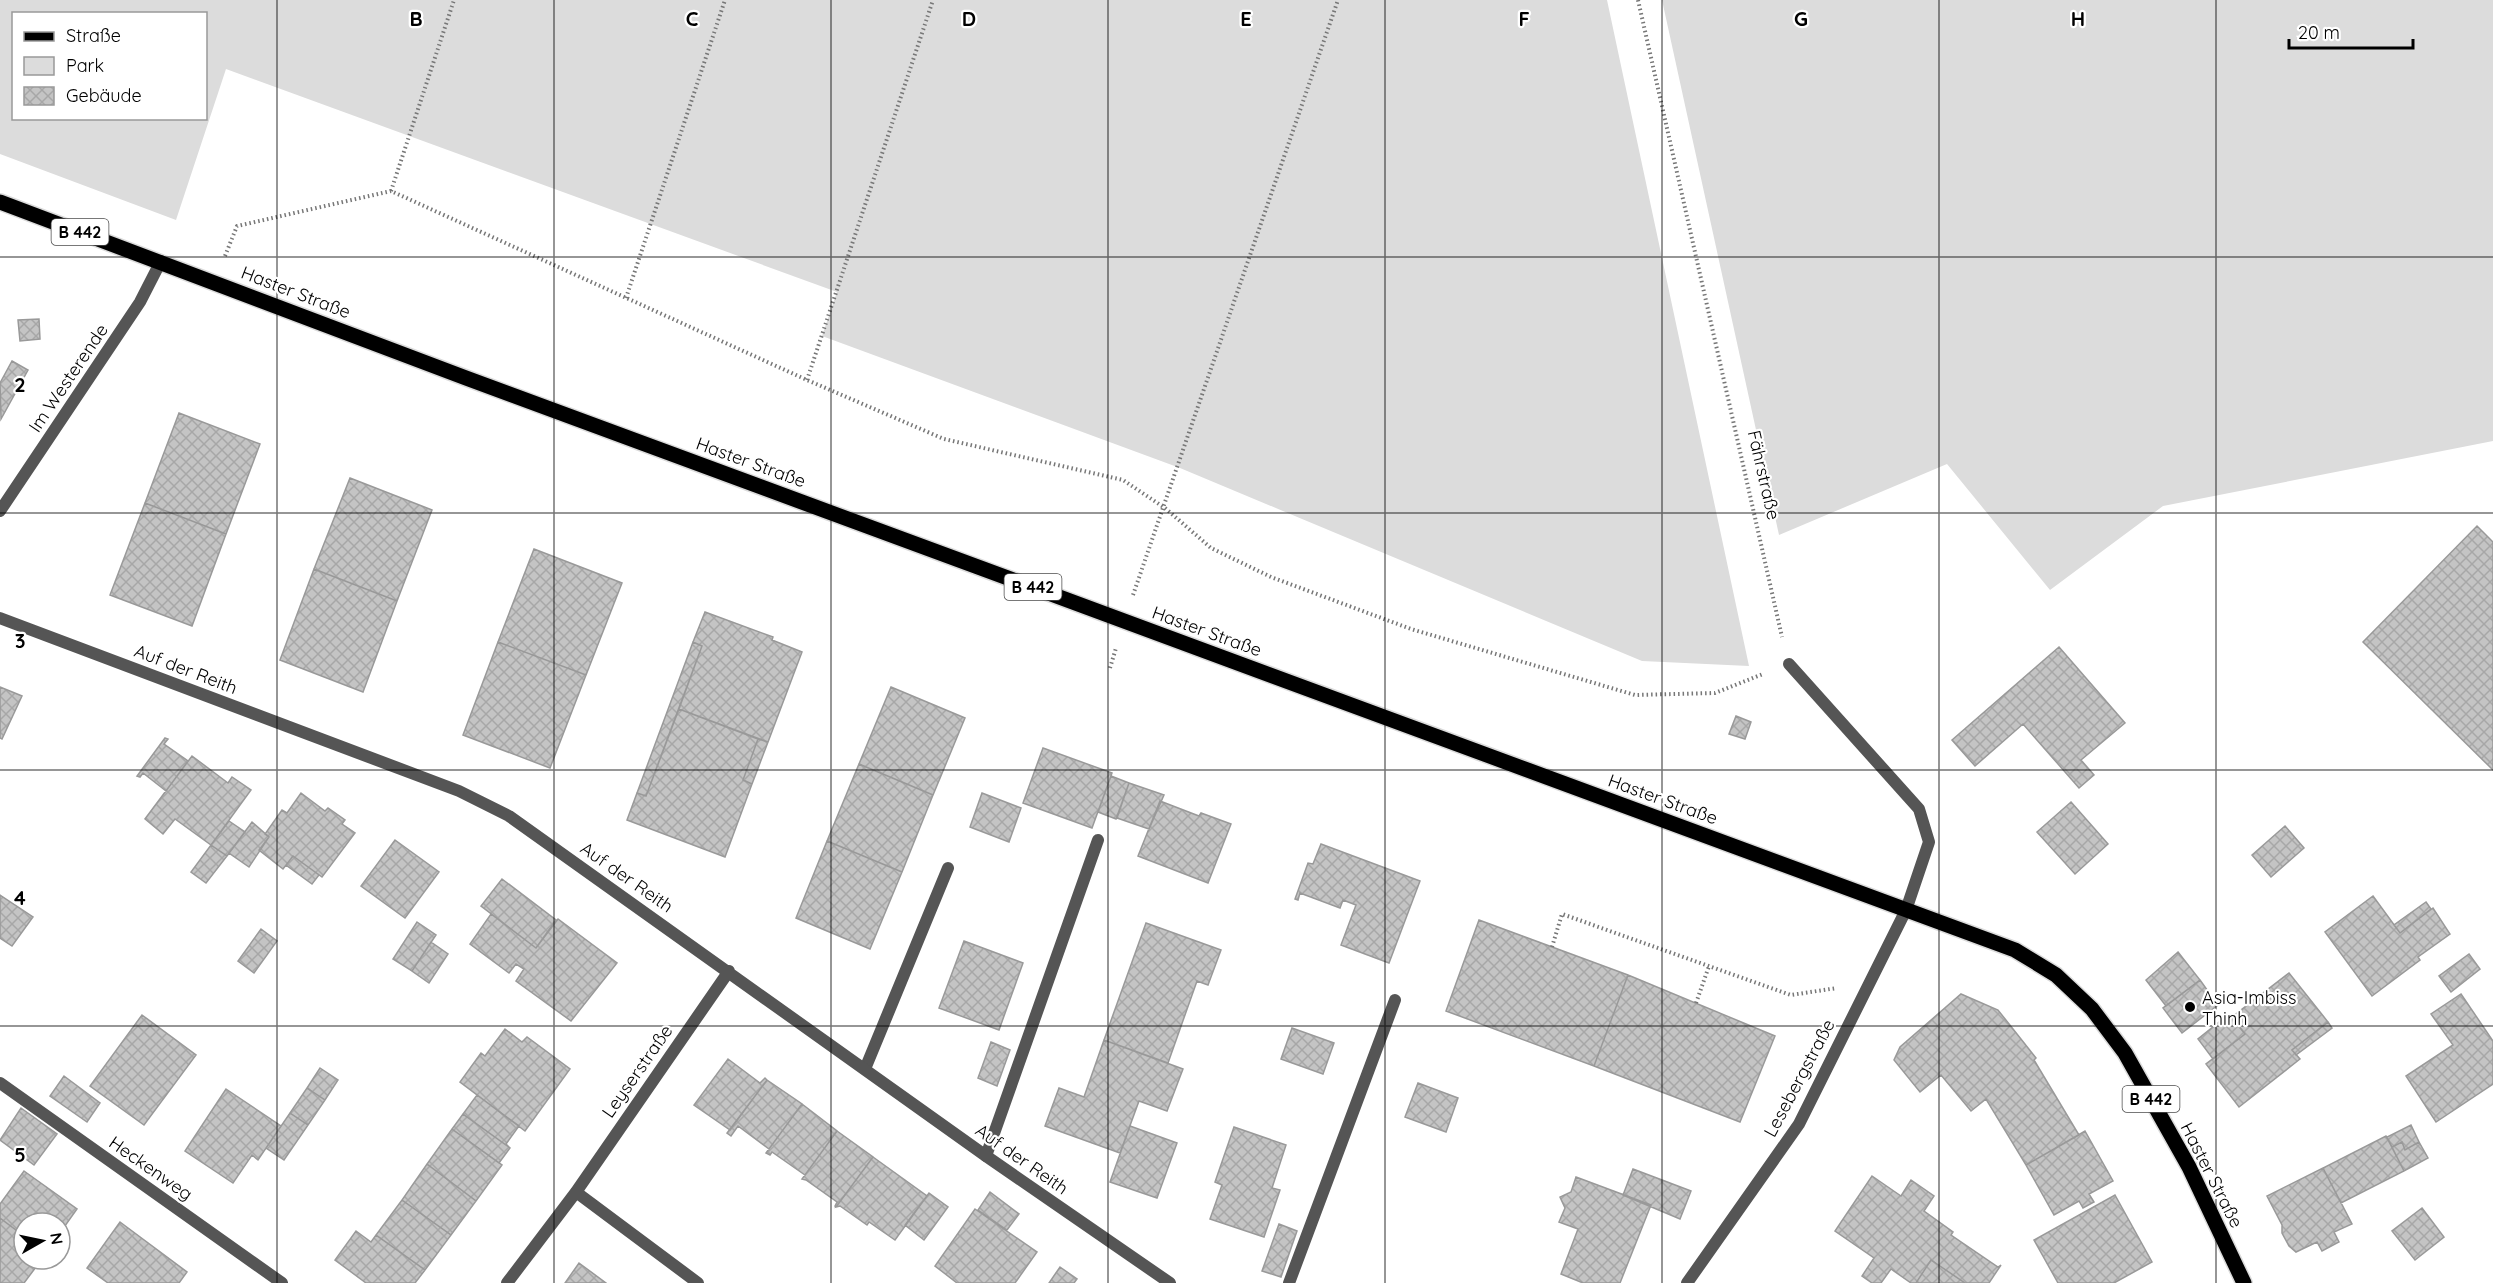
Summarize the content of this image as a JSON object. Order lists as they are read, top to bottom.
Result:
{
  "streets": {
    "main road": ["B 442", "Haster Straße"],
    "street": [
      "Im Westerende",
      "Auf der Reith",
      "Leyserstraße",
      "Lesebergstraße",
      "Heckenweg"
    ],
    "path": ["Fährstraße"]
  },
  "crossings": [
    ["Haster Straße", "Im Westerende"],
    ["Haster Straße", "Lesebergstraße"],
    ["Auf der Reith", "Leyserstraße"]
  ],
  "places": ["Asia-Imbiss Thinh"],
  "legend": ["Straße", "Park", "Gebäude"],
  "scale_bar": "20 m",
  "north": "right",
  "grid": {
    "columns": [
      "B",
      "C",
      "D",
      "E",
      "F",
      "G",
      "H"
    ],
    "rows": [
      "2",
      "3",
      "4",
      "5"
    ]
  }
}
